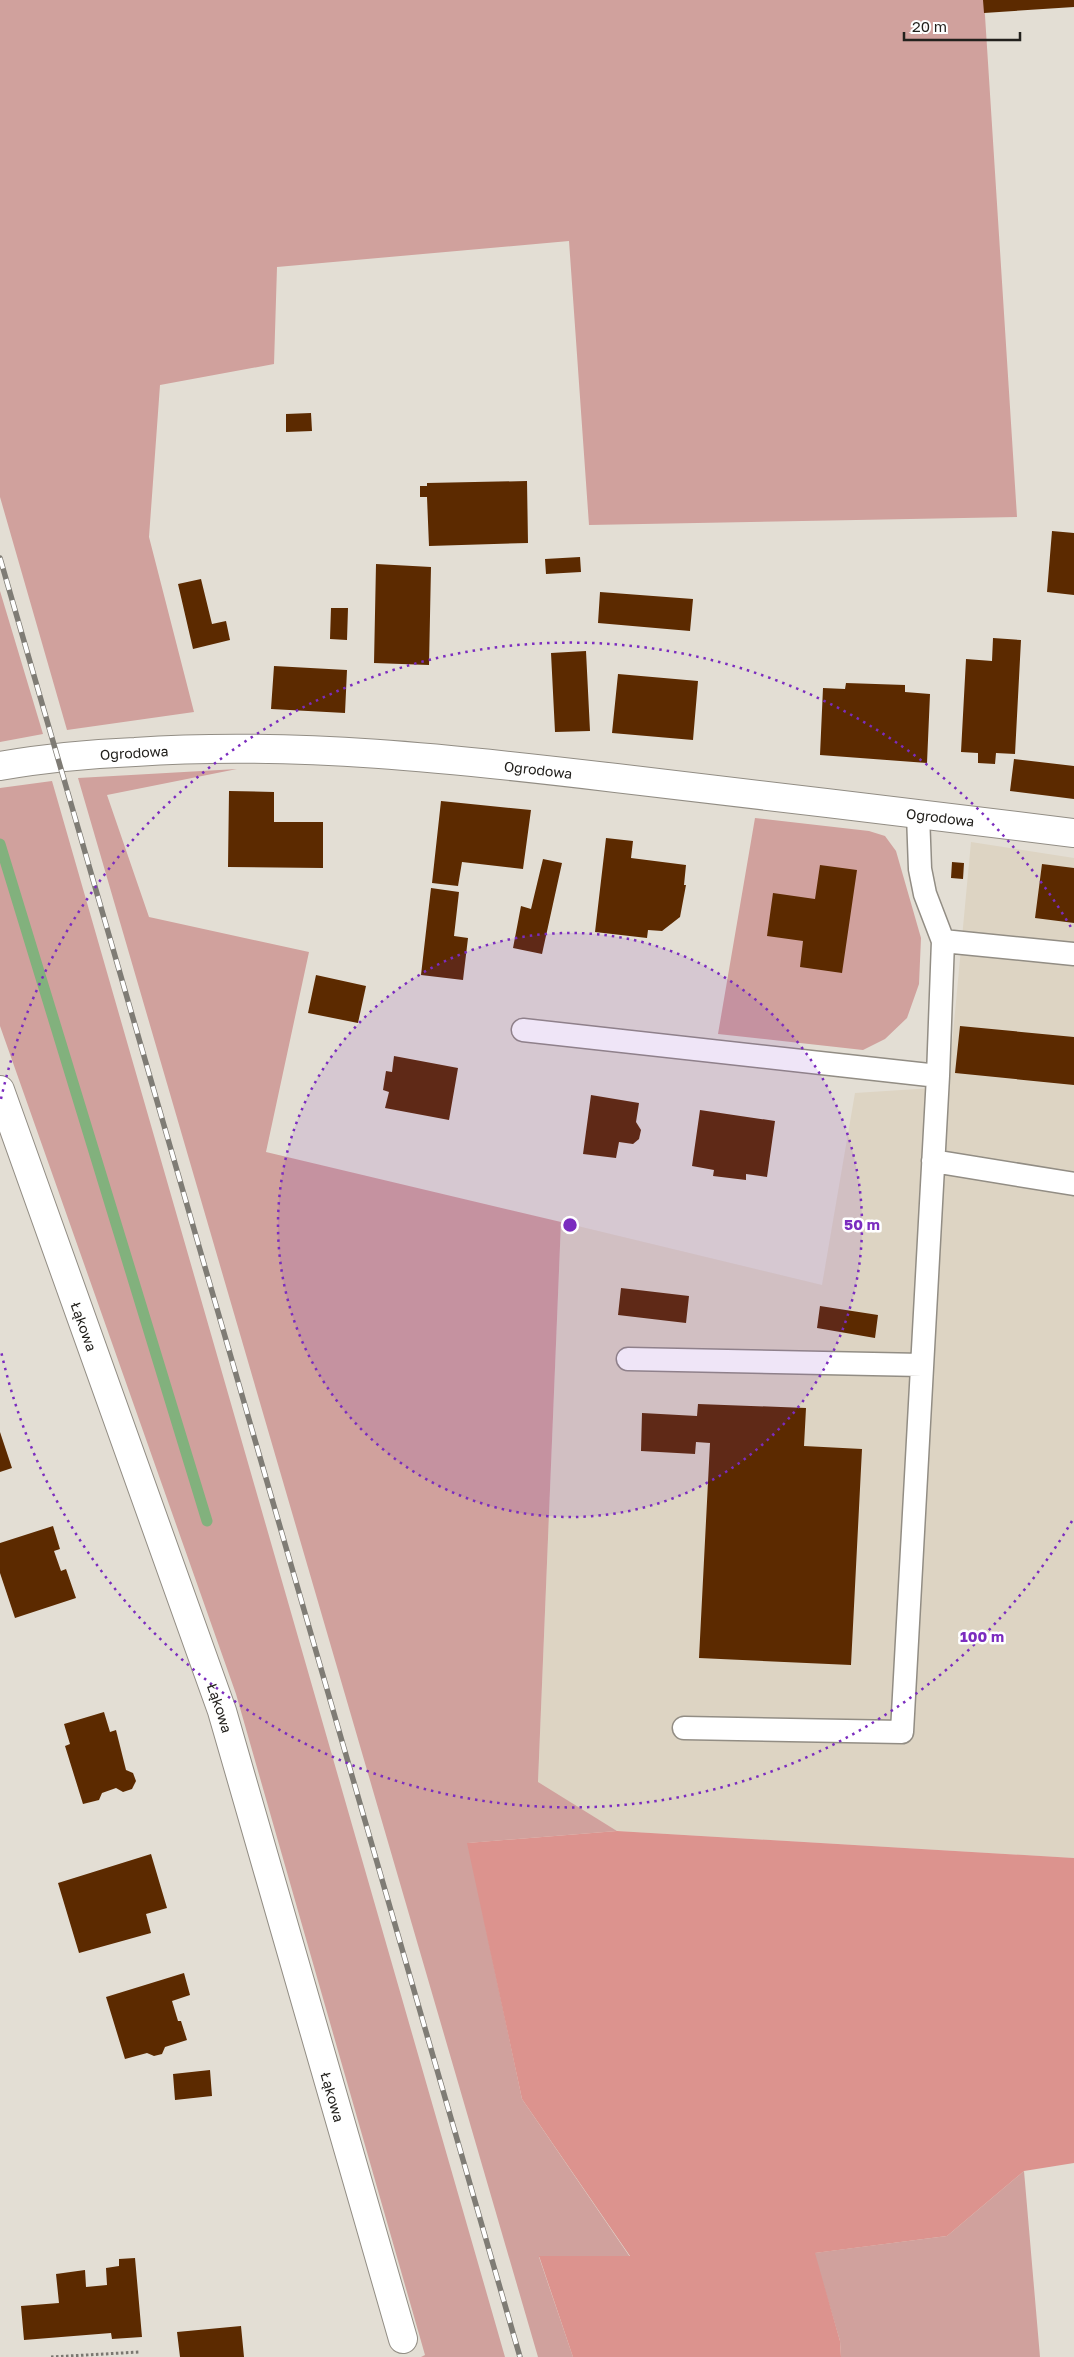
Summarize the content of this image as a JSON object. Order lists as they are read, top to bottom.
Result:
{
  "streets": {
    "street": ["Ogrodowa", "Łąkowa"]
  },
  "scale_bar": "20 m",
  "rings": ["50 m", "100 m"]
}
